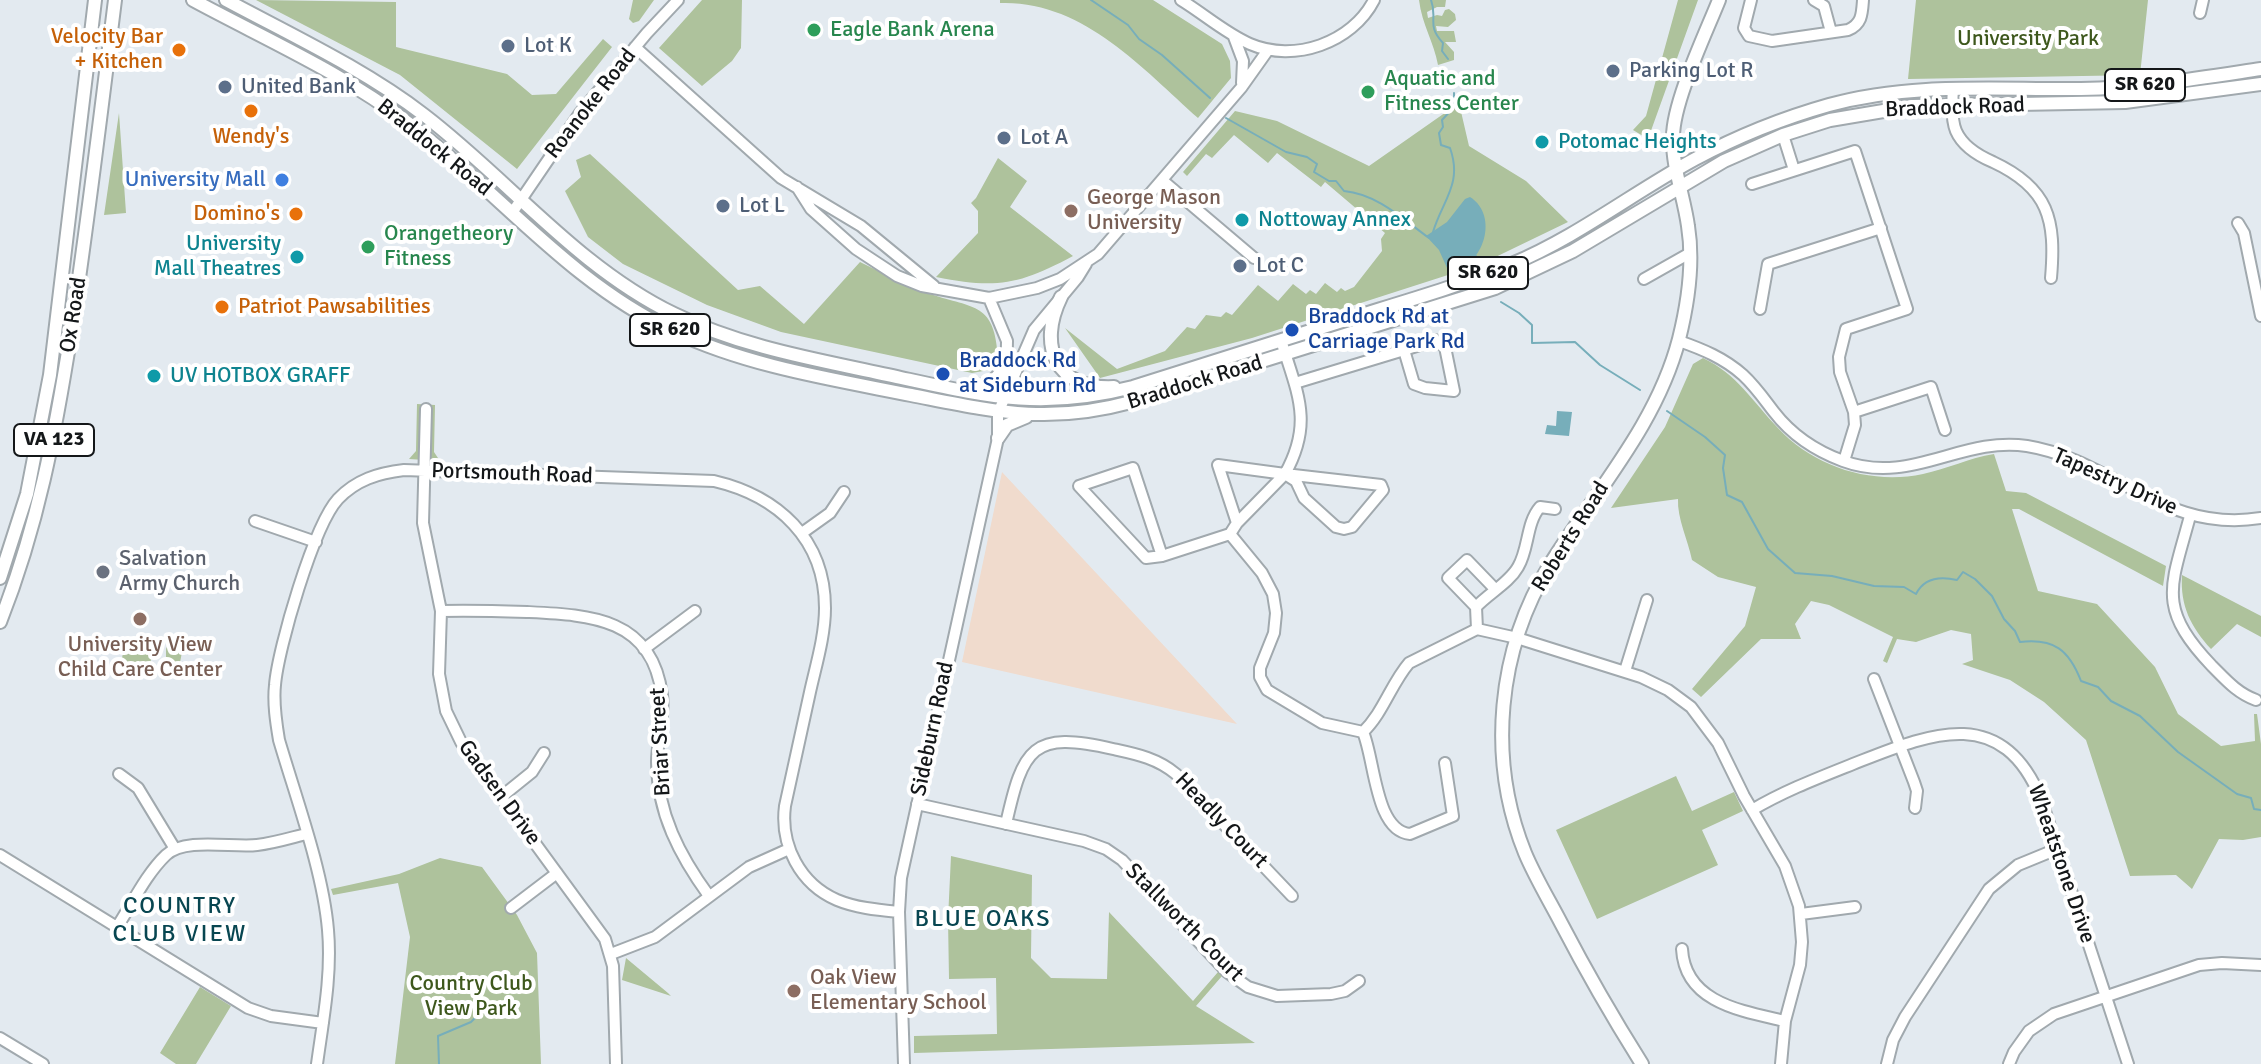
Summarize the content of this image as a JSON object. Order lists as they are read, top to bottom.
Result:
{
  "streets": {
    "main road": [
      "SR 620",
      "Braddock Road",
      "Ox Road",
      "VA 123",
      "Roberts Road"
    ],
    "street": [
      "Roanoke Road",
      "Portsmouth Road",
      "Tapestry Drive",
      "Sideburn Road",
      "Briar Street",
      "Gadsen Drive",
      "Headly Court",
      "Wheatstone Drive",
      "Stallworth Court"
    ]
  },
  "crossings": [
    ["Roanoke Road", "Braddock Road"],
    ["Braddock Road", "Roberts Road"],
    ["Braddock Road", "Sideburn Road"],
    ["Portsmouth Road", "Sideburn Road"],
    ["Portsmouth Road", "Gadsen Drive"],
    ["Tapestry Drive", "Roberts Road"],
    ["Sideburn Road", "Stallworth Court"],
    ["Briar Street", "Gadsen Drive"],
    ["Headly Court", "Stallworth Court"]
  ],
  "districts": ["COUNTRY CLUB VIEW", "BLUE OAKS"],
  "parks": ["University Park", "Country Club View Park"],
  "places": [
    "Eagle Bank Arena",
    "Lot K",
    "Velocity Bar + Kitchen",
    "Parking Lot R",
    "United Bank",
    "Aquatic and Fitness Center",
    "Wendy's",
    "Lot A",
    "Potomac Heights",
    "University Mall",
    "Lot L",
    "George Mason University",
    "Domino's",
    "Nottoway Annex",
    "Orangetheory Fitness",
    "University Mall Theatres",
    "Lot C",
    "Patriot Pawsabilities",
    "Braddock Rd at Carriage Park Rd",
    "Braddock Rd at Sideburn Rd",
    "UV HOTBOX GRAFF",
    "Salvation Army Church",
    "University View Child Care Center",
    "Oak View Elementary School"
  ]
}
